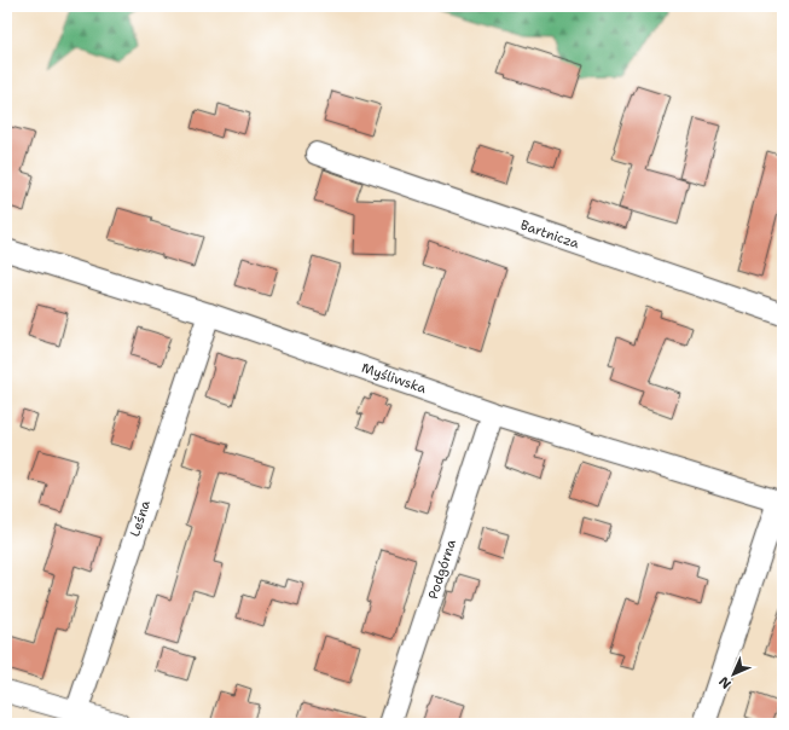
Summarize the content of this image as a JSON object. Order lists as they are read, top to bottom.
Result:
{
  "streets": {
    "street": [
      "Bartnicza",
      "Myśliwska",
      "Leśna",
      "Podgórna"
    ]
  },
  "crossings": [
    ["Myśliwska", "Leśna"],
    ["Myśliwska", "Podgórna"]
  ],
  "north": "bottom left"
}
